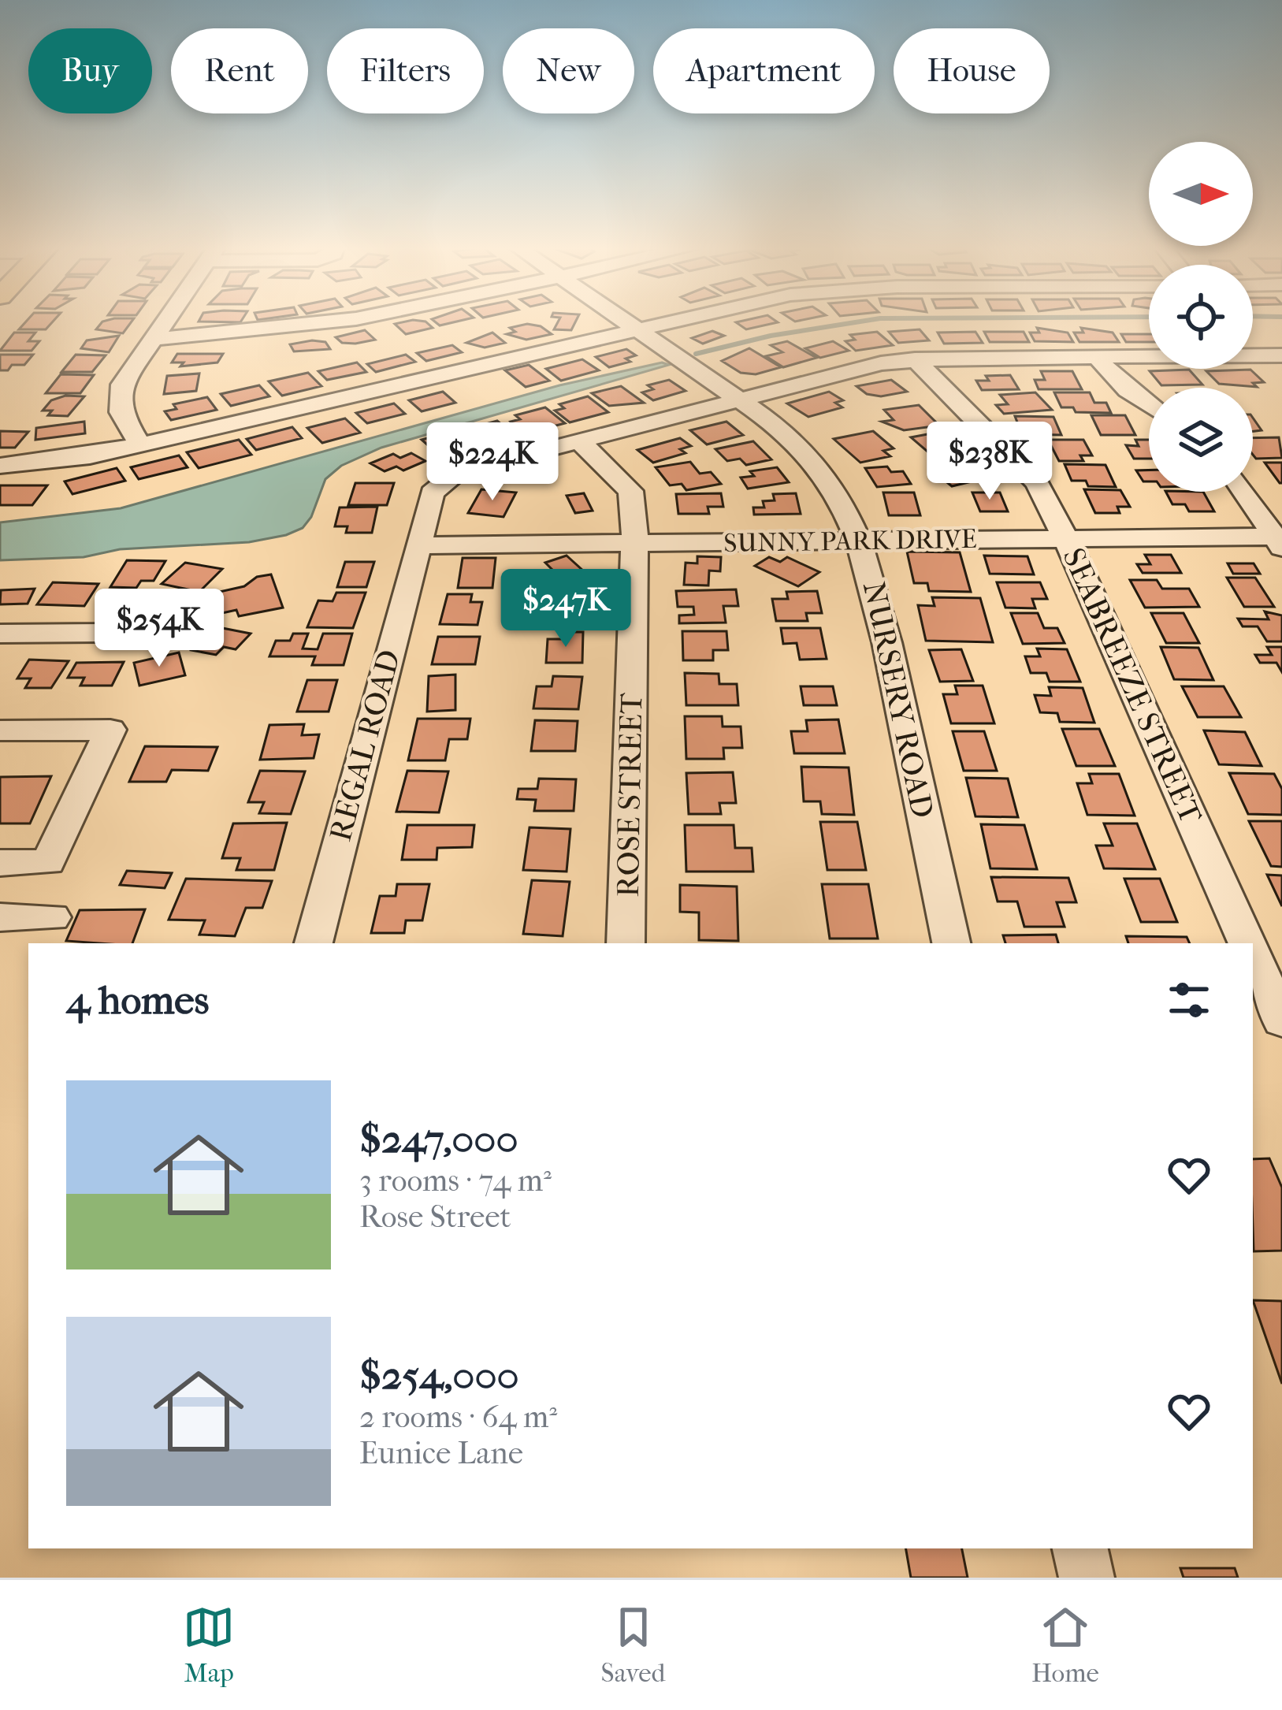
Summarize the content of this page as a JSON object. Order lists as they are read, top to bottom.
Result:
{
  "streets": {
    "street": [
      "SUNNY PARK DRIVE",
      "SEABREEZE STREET",
      "NURSERY ROAD",
      "REGAL ROAD",
      "ROSE STREET"
    ]
  },
  "crossings": [
    ["SUNNY PARK DRIVE", "SEABREEZE STREET"],
    ["SUNNY PARK DRIVE", "NURSERY ROAD"],
    ["SUNNY PARK DRIVE", "REGAL ROAD"],
    ["SUNNY PARK DRIVE", "ROSE STREET"],
    ["REGAL ROAD", "ROSE STREET"]
  ],
  "north": "right",
  "page": {
    "chip": [
      "Buy",
      "Rent",
      "Filters",
      "New",
      "Apartment",
      "House"
    ],
    "price": [
      "$238K",
      "$224K",
      "$247K",
      "$254K"
    ],
    "heading": "4 homes",
    "list": [
      {
        "name": "$247,000",
        "note": "3 rooms · 74 m² · Rose Street"
      },
      {
        "name": "$254,000",
        "note": "2 rooms · 64 m² · Eunice Lane"
      }
    ],
    "tabs": ["Map", "Saved", "Home"]
  }
}
